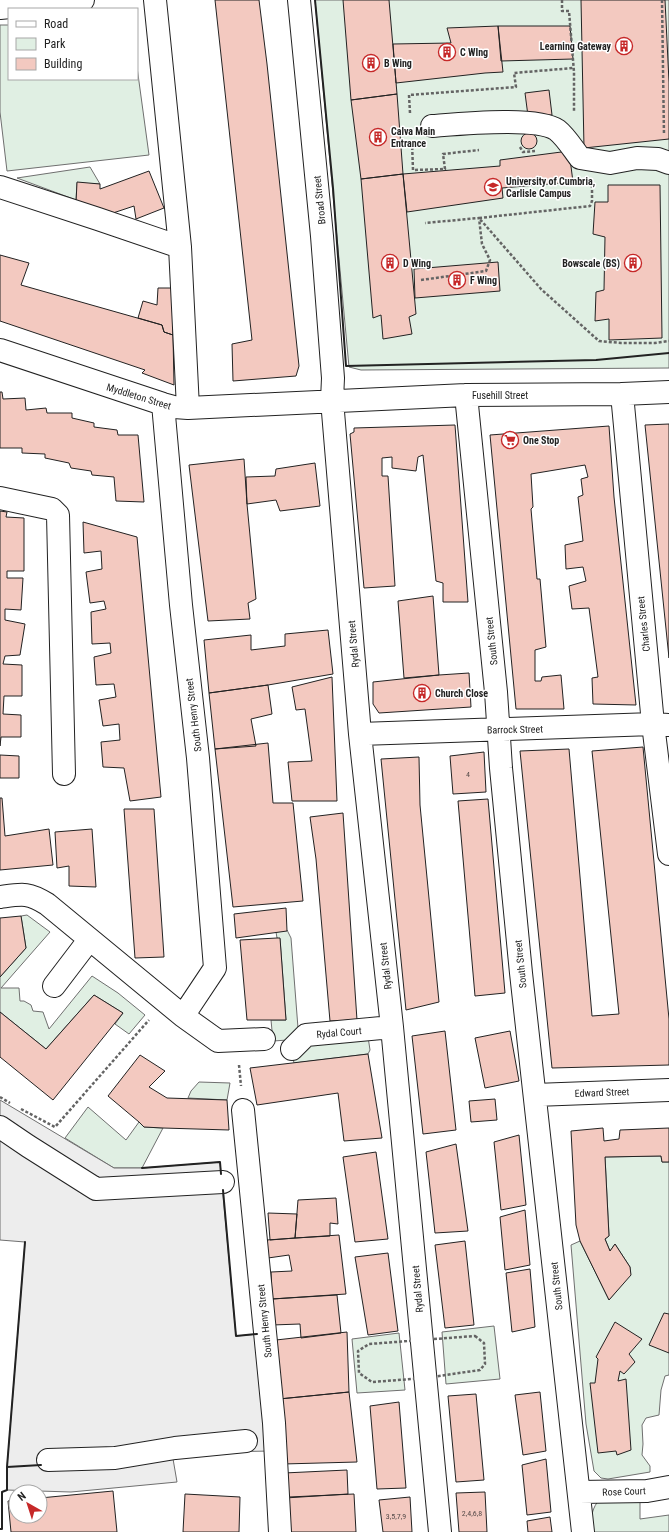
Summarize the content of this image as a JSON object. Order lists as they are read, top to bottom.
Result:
{
  "streets": {
    "street": [
      "Broad Street",
      "Fusehill Street",
      "Myddleton Street",
      "Charles Street",
      "South Street",
      "Rydal Street",
      "South Henry Street",
      "Barrock Street",
      "Rydal Court",
      "Edward Street",
      "Rose Court"
    ]
  },
  "crossings": [
    ["Broad Street", "Fusehill Street"],
    ["Broad Street", "Myddleton Street"],
    ["Broad Street", "Rydal Street"],
    ["Fusehill Street", "Myddleton Street"],
    ["Fusehill Street", "Charles Street"],
    ["Fusehill Street", "South Street"],
    ["Fusehill Street", "Rydal Street"],
    ["Myddleton Street", "Rydal Street"],
    ["Myddleton Street", "South Henry Street"],
    ["Charles Street", "Barrock Street"],
    ["South Street", "Barrock Street"],
    ["South Street", "Edward Street"],
    ["South Street", "Rose Court"],
    ["Rydal Street", "Barrock Street"],
    ["Rydal Street", "Rydal Court"]
  ],
  "places": {
    "building": [
      "Learning Gateway",
      "C WIng",
      "B Wing",
      "Calva Main Entrance",
      "D Wing",
      "Bowscale (BS)",
      "F Wing",
      "Church Close"
    ],
    "school or university": ["University of Cumbria, Carlisle Campus"],
    "supermarket": ["One Stop"]
  },
  "house_numbers": ["4", "2,4,6,8", "3,5,7,9"],
  "legend": ["Road", "Park", "Building"],
  "north": "top left"
}
